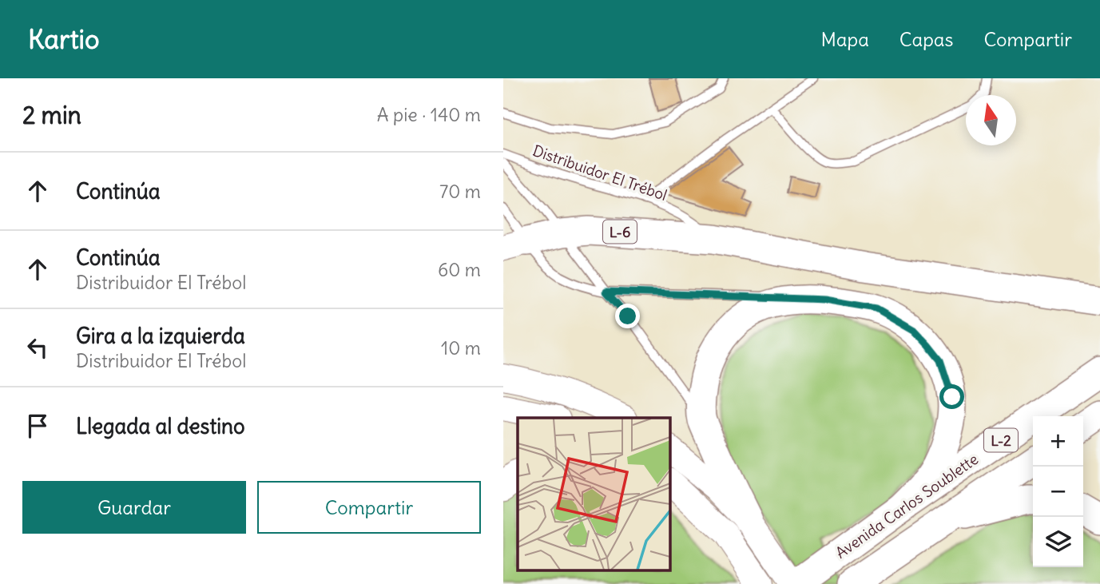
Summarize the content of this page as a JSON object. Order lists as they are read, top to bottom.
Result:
{
  "streets": {
    "main road": ["L-6", "L-2", "Avenida Carlos Soublette"],
    "lane": ["Distribuidor El Trébol"]
  },
  "crossings": [
    ["Distribuidor El Trébol", "L-6"]
  ],
  "north": "top",
  "page": {
    "header": "Kartio",
    "nav": ["Mapa", "Capas", "Compartir"],
    "heading": ["2 min", "A pie · 140 m"],
    "list": [
      ["Continúa", "70 m"],
      ["Continúa", "Distribuidor El Trébol", "60 m"],
      ["Gira a la izquierda", "Distribuidor El Trébol", "10 m"],
      "Llegada al destino"
    ],
    "map_buttons": ["+", "−"],
    "buttons": ["Guardar", "Compartir"]
  }
}
